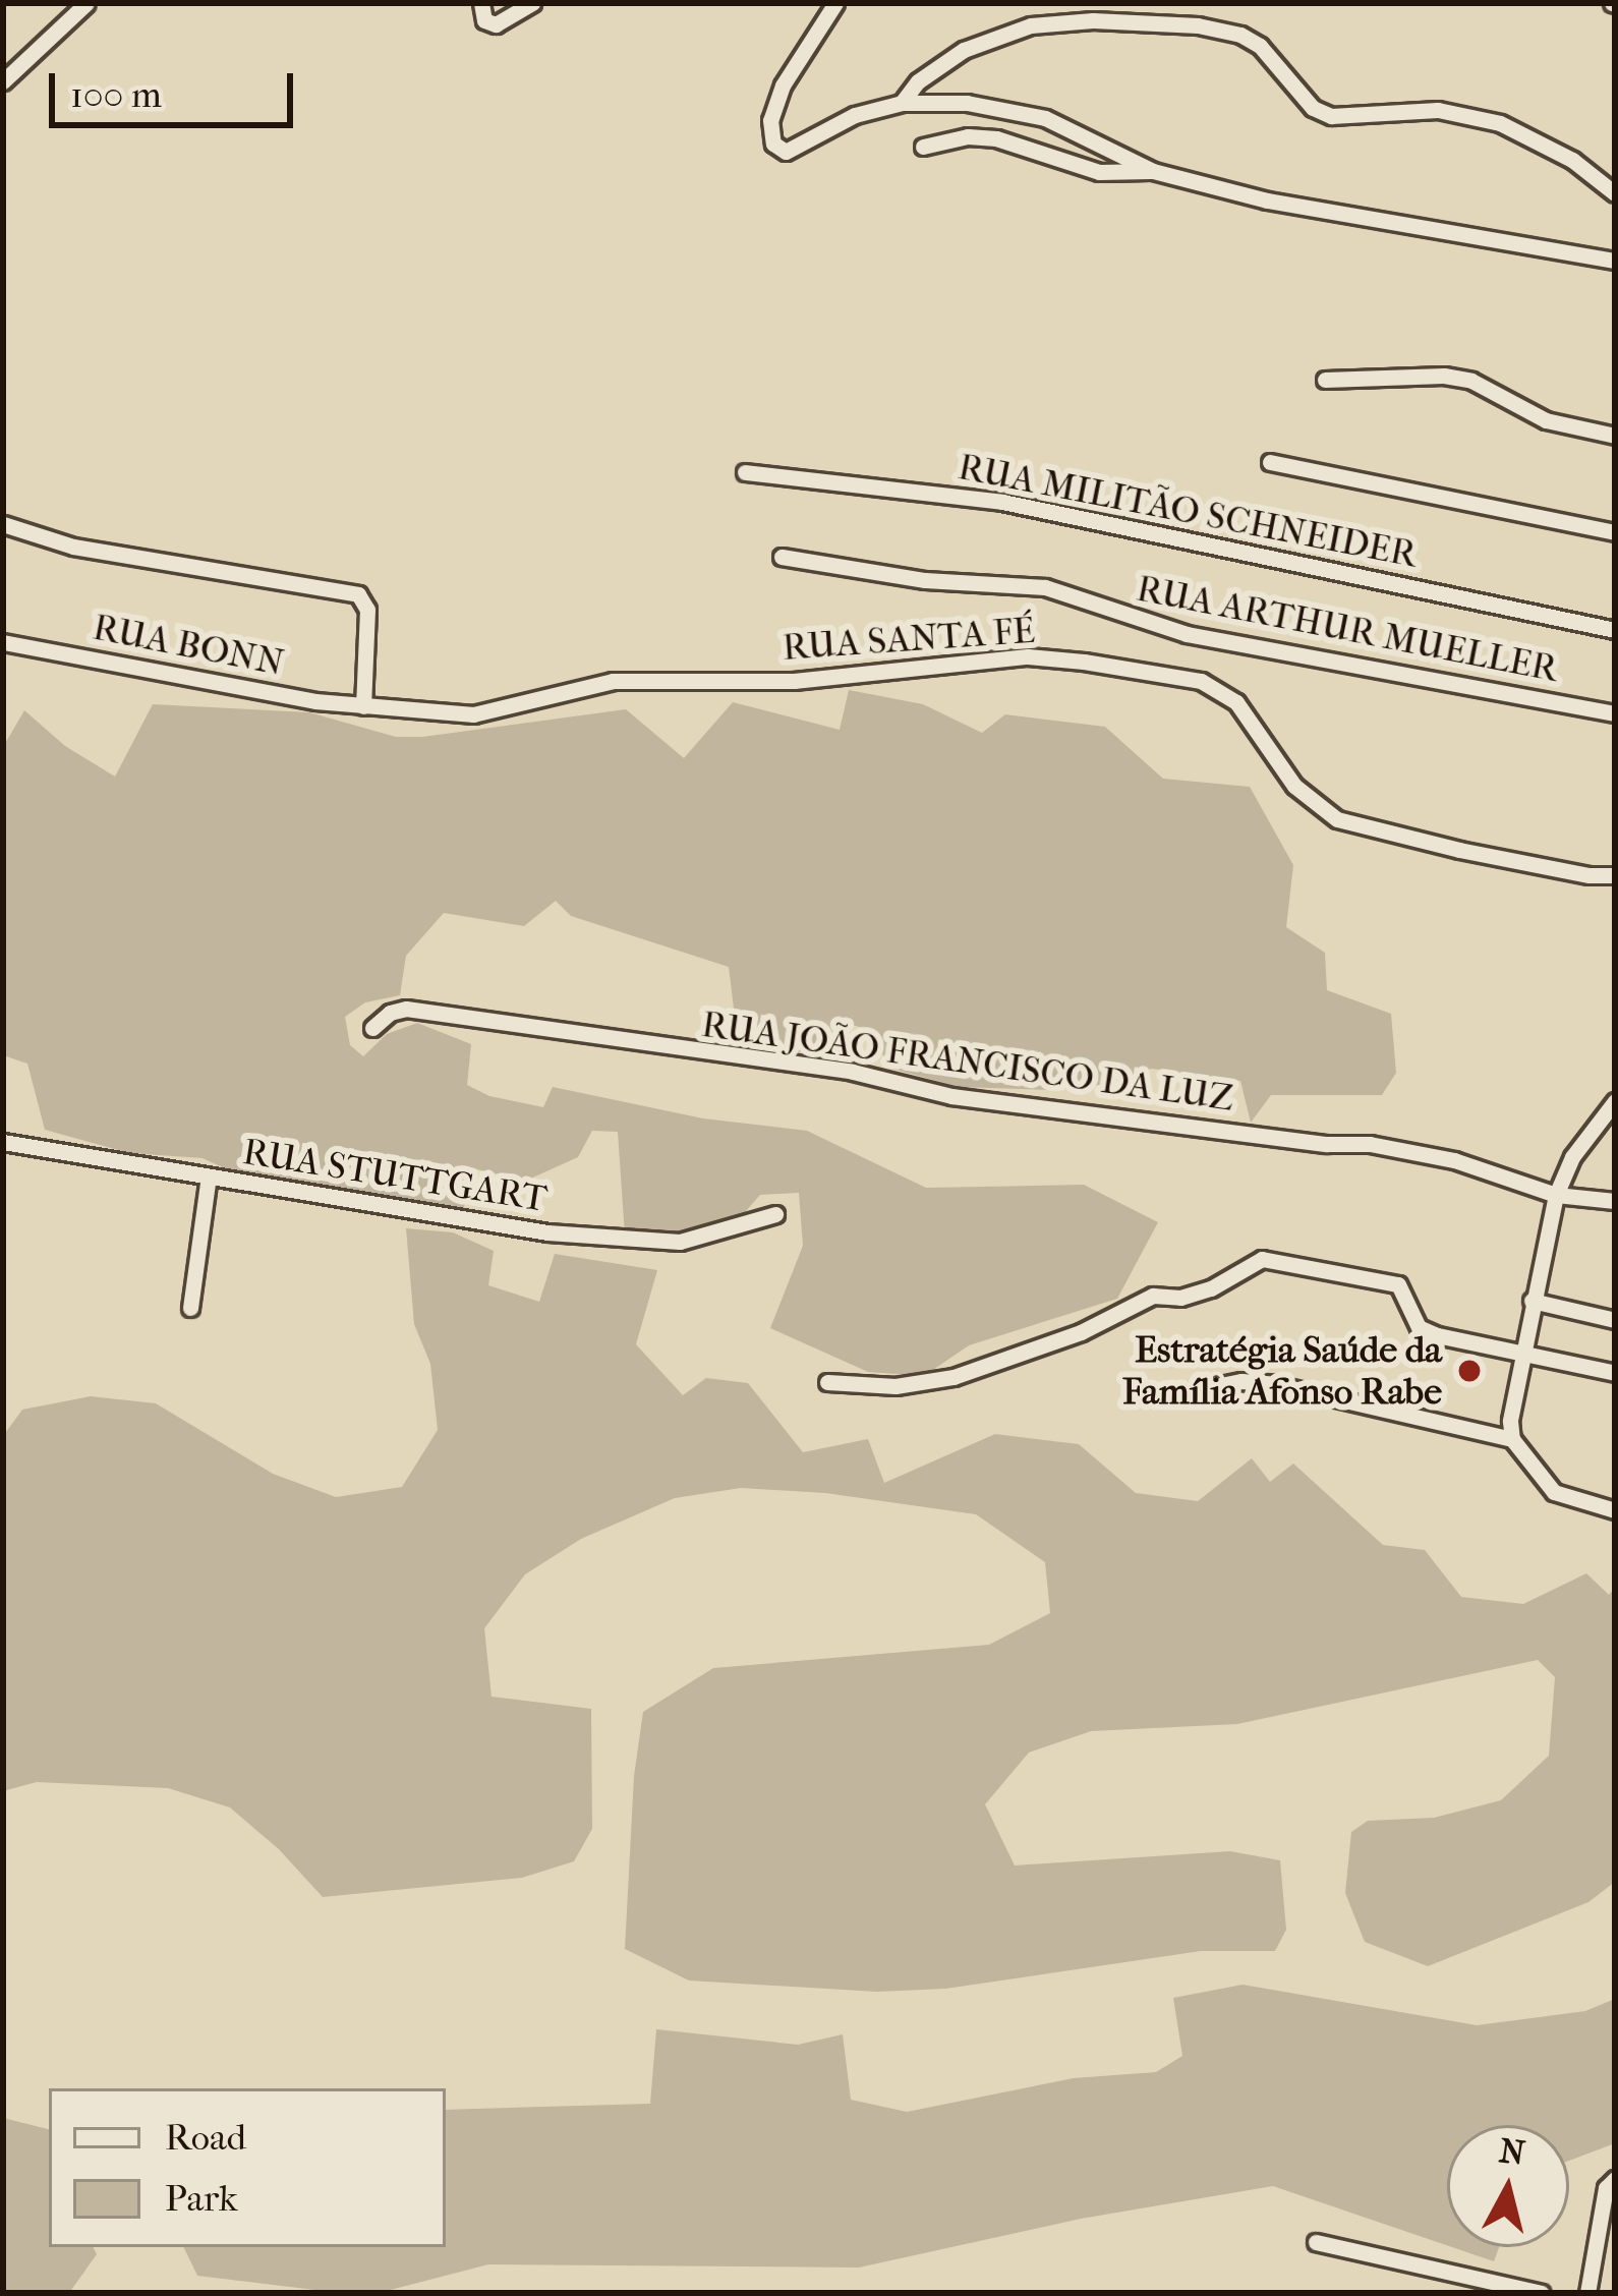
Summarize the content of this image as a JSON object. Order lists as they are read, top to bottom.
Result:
{
  "streets": {
    "street": [
      "RUA MILITÃO SCHNEIDER",
      "RUA ARTHUR MUELLER",
      "RUA SANTA FÉ",
      "RUA BONN",
      "RUA JOÃO FRANCISCO DA LUZ",
      "RUA STUTTGART"
    ]
  },
  "crossings": [
    ["RUA SANTA FÉ", "RUA BONN"]
  ],
  "places": ["Estratégia Saúde da Família Afonso Rabe"],
  "legend": ["Road", "Park"],
  "scale_bar": "100 m",
  "north": "top"
}
